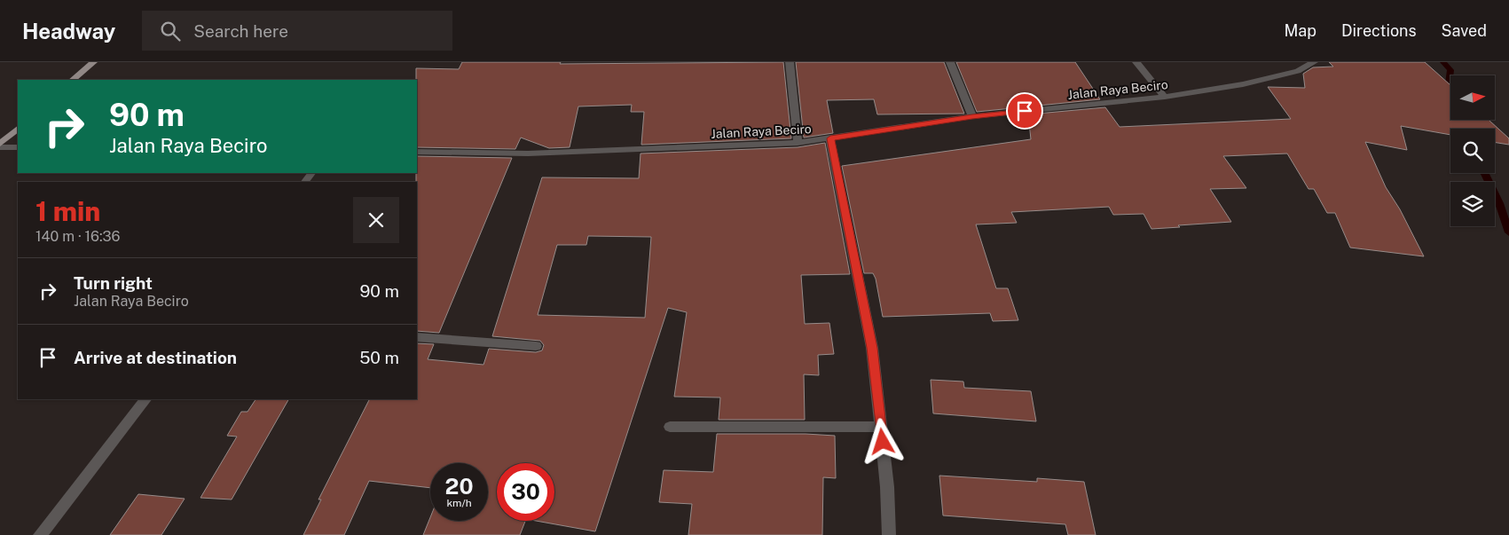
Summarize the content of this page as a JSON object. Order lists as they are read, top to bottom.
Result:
{
  "streets": {
    "street": ["Jalan Raya Beciro"]
  },
  "north": "right",
  "page": {
    "header": "Headway",
    "search": "Search here",
    "nav": ["Map", "Directions", "Saved"],
    "turn": ["90 m", "Jalan Raya Beciro"],
    "heading": ["1 min", "140 m · 16:36"],
    "list": [
      {
        "name": "Turn right",
        "note": "Jalan Raya Beciro",
        "value": "90 m"
      },
      {
        "name": "Arrive at destination",
        "value": "50 m"
      }
    ],
    "speed": "20 km/h",
    "limit": "30"
  }
}
